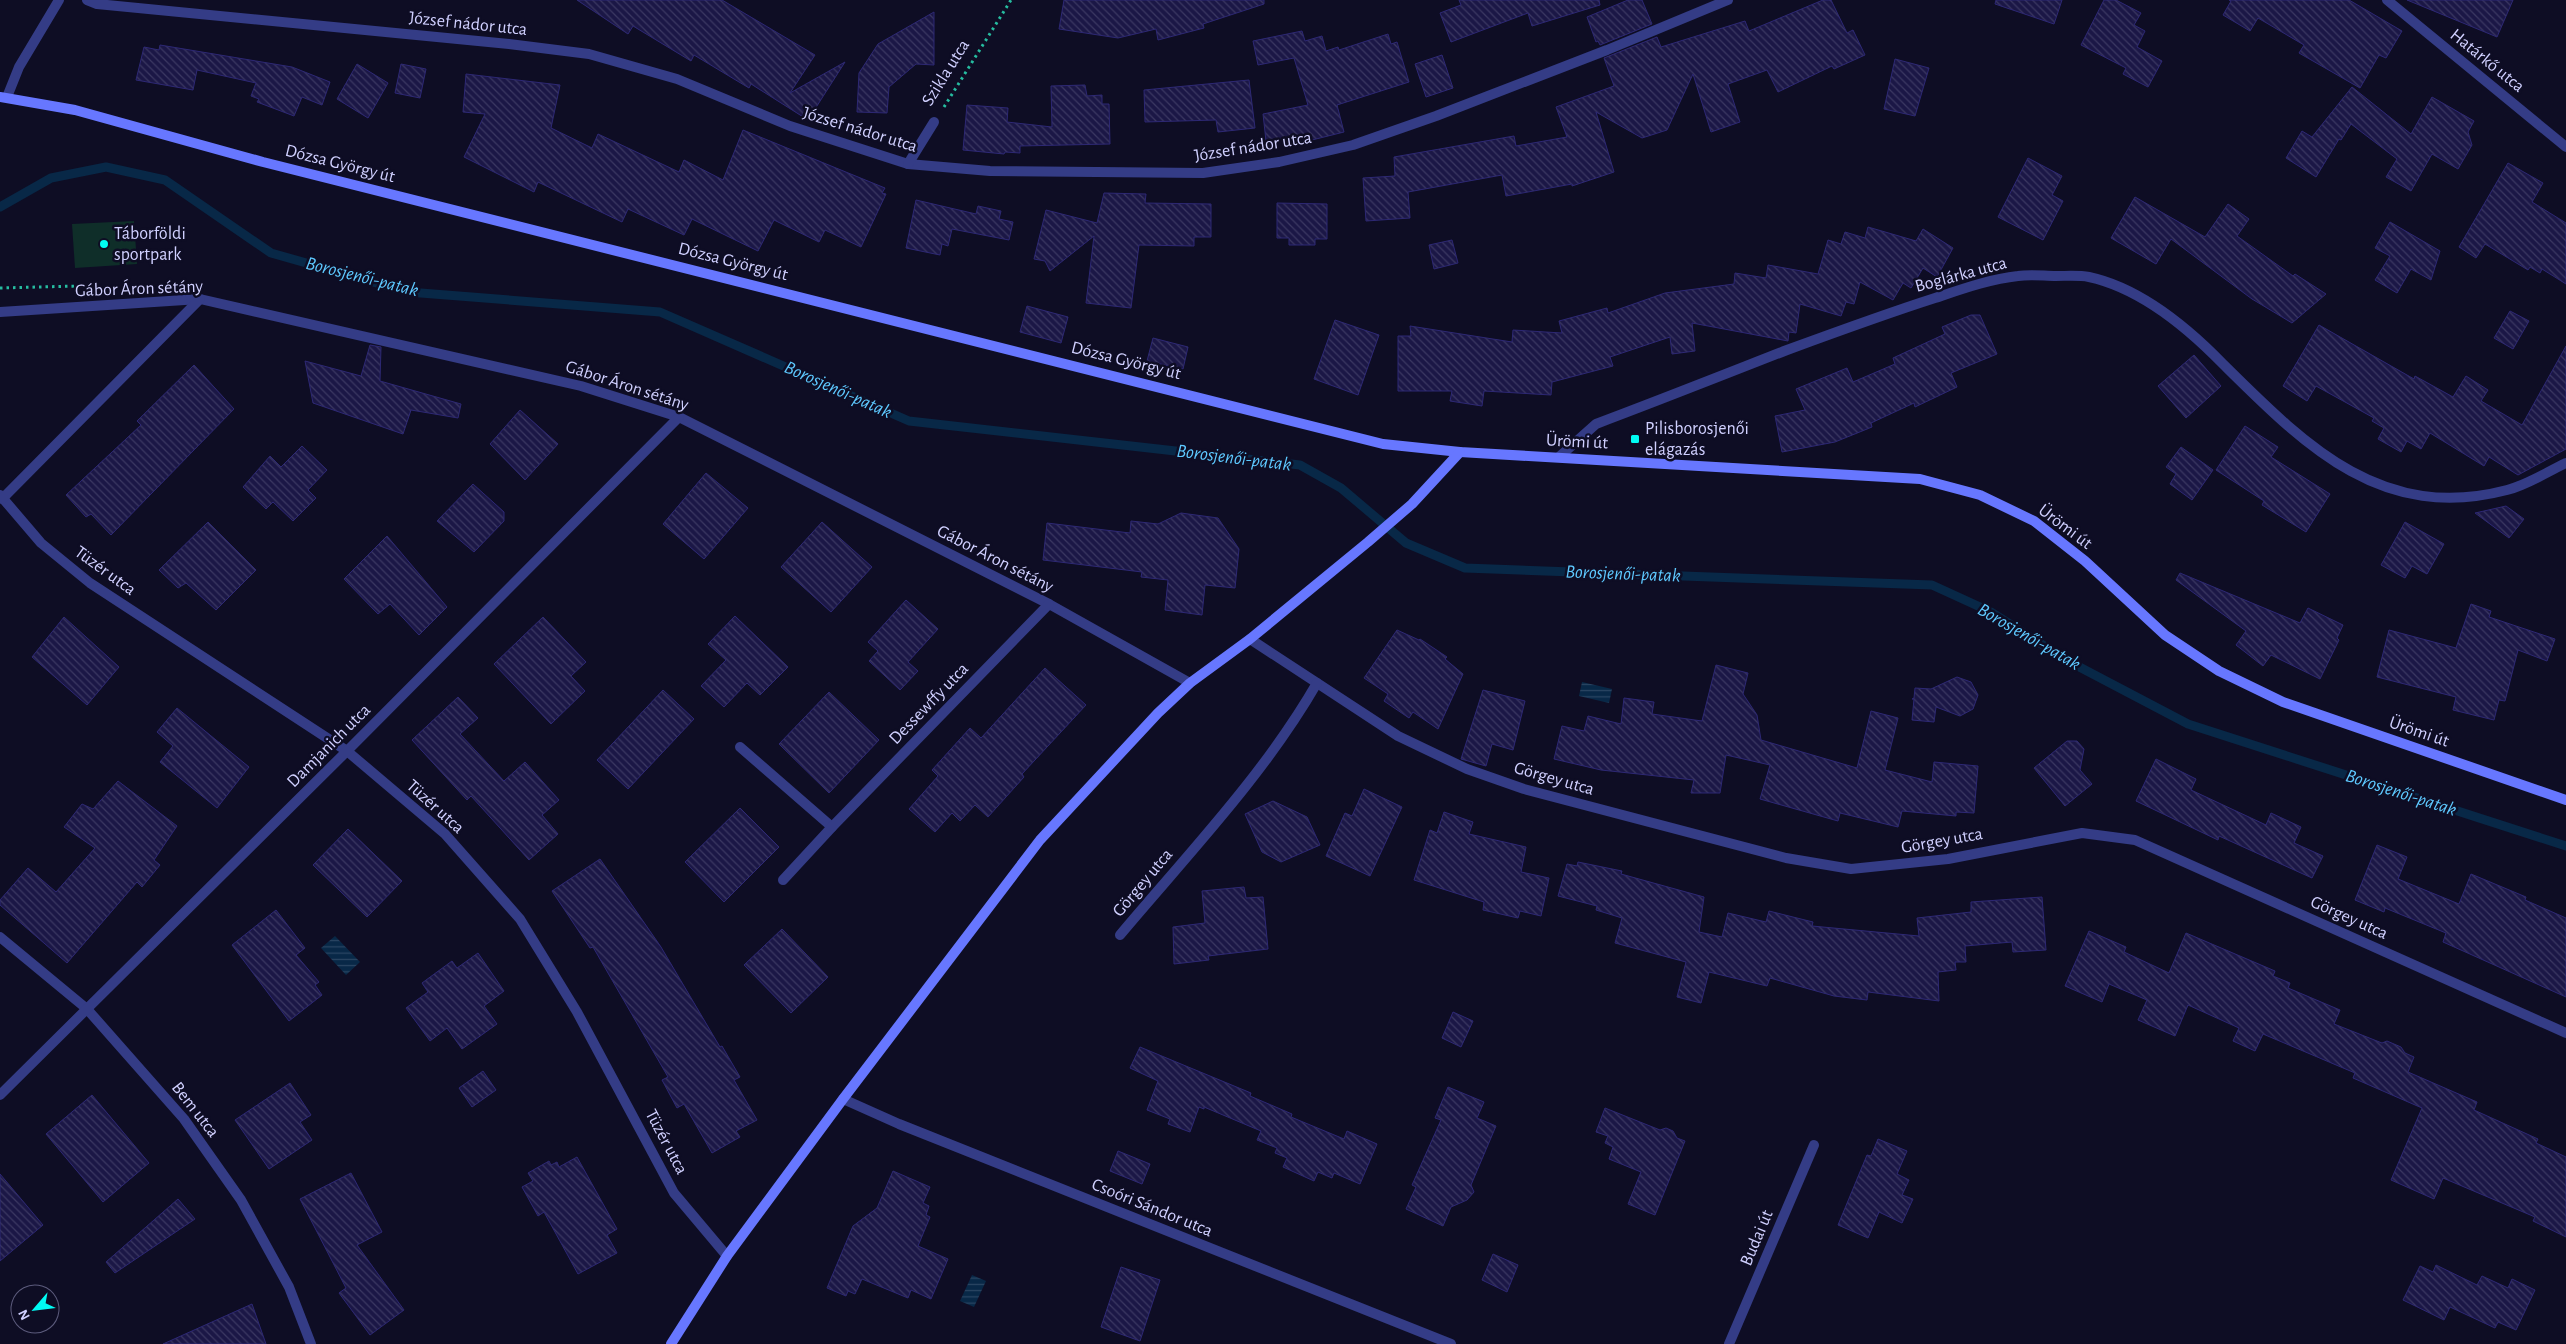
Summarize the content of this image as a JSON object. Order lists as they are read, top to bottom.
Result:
{
  "streets": {
    "main road": ["Dózsa György út", "Ürömi út"],
    "street": [
      "József nádor utca",
      "Határkő utca",
      "Szikla utca",
      "Boglárka utca",
      "Gábor Áron sétány",
      "Tüzér utca",
      "Dessewffy utca",
      "Damjanich utca",
      "Görgey utca",
      "Bem utca",
      "Csoóri Sándor utca",
      "Budai út"
    ]
  },
  "crossings": [
    ["József nádor utca", "Szikla utca"],
    ["Dózsa György út", "Ürömi út"],
    ["Boglárka utca", "Ürömi út"],
    ["Gábor Áron sétány", "Dessewffy utca"],
    ["Gábor Áron sétány", "Damjanich utca"],
    ["Tüzér utca", "Damjanich utca"],
    ["Damjanich utca", "Bem utca"]
  ],
  "water": ["Borosjenői-patak"],
  "places": {
    "other": ["Táborföldi sportpark"],
    "transit": ["Pilisborosjenői elágazás"]
  },
  "north": "bottom left"
}
